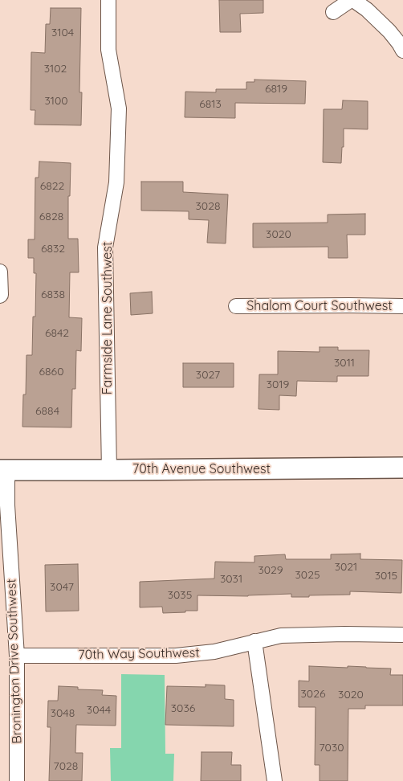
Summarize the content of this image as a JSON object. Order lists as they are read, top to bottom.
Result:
{
  "streets": {
    "street": [
      "Shalom Court Southwest",
      "Farmside Lane Southwest",
      "70th Avenue Southwest",
      "70th Way Southwest",
      "Bronington Drive Southwest"
    ]
  },
  "crossings": [
    ["Farmside Lane Southwest", "70th Avenue Southwest"],
    ["70th Avenue Southwest", "Bronington Drive Southwest"],
    ["70th Way Southwest", "Bronington Drive Southwest"]
  ],
  "house_numbers": [
    "3104",
    "3102",
    "6819",
    "3100",
    "6813",
    "6822",
    "3028",
    "6828",
    "3020",
    "6832",
    "6838",
    "6842",
    "3011",
    "6860",
    "3027",
    "3019",
    "6884",
    "3021",
    "3029",
    "3025",
    "3015",
    "3031",
    "3047",
    "3035",
    "3026",
    "3020",
    "3036",
    "3044",
    "3048",
    "7030",
    "7028"
  ]
}
